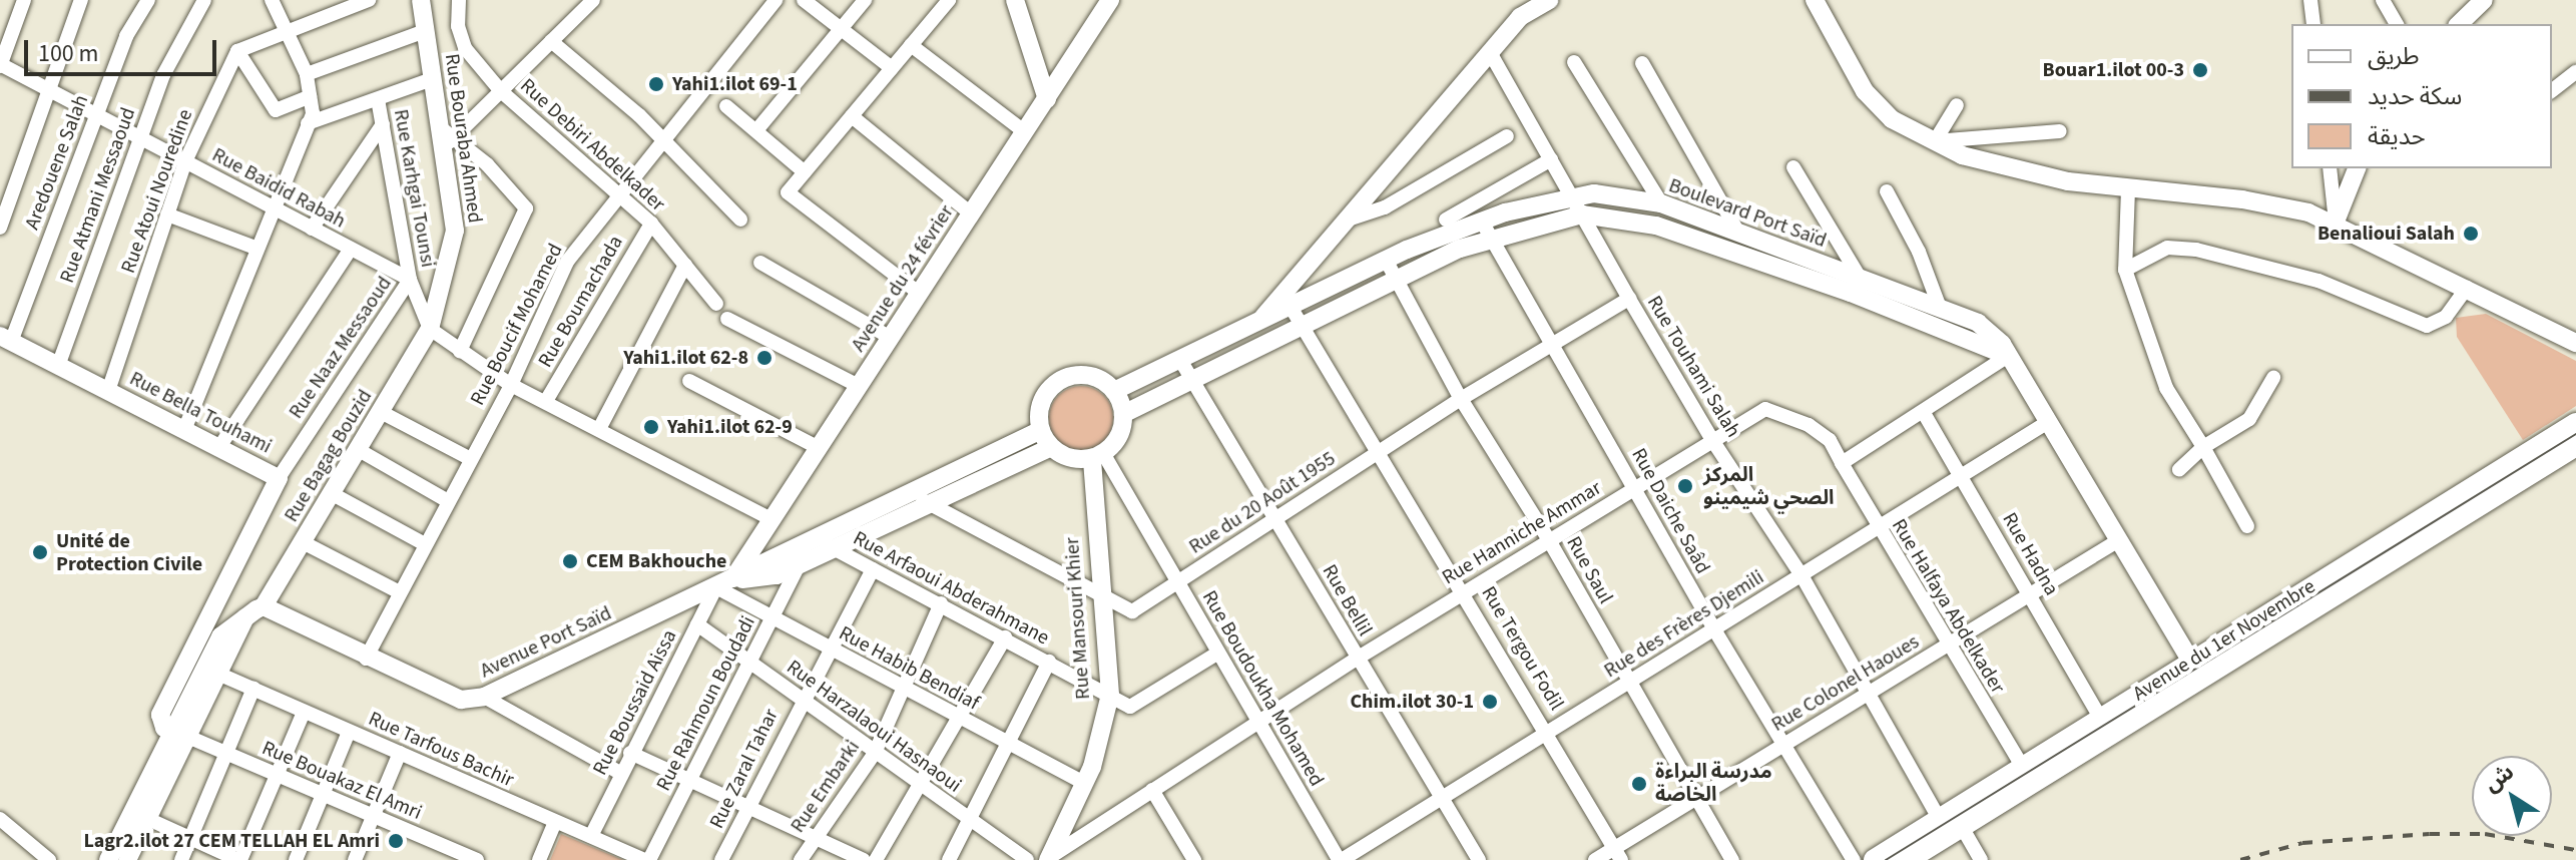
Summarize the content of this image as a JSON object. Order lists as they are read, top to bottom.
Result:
{
  "streets": {
    "main road": [
      "Rue Bouraba Ahmed",
      "Boulevard Port Saïd",
      "Avenue du 24 février",
      "Rue Bella Touhami",
      "Rue Bagag Bouzid",
      "Rue Mansouri Khier",
      "Avenue du 1er Novembre",
      "Avenue Port Saïd"
    ],
    "street": [
      "Rue Debiri Abdelkader",
      "Aredouene Salah",
      "Rue Baidid Rabah",
      "Rue Karhgai Tounsi",
      "Rue Atoui Nouredine",
      "Rue Atmani Messaoud",
      "Rue Boumachada",
      "Rue Boucif Mohamed",
      "Rue Naaz Messaoud",
      "Rue Touhami Salah",
      "Rue du 20 Août 1955",
      "Rue Daiche Saâd",
      "Rue Hanniche Ammar",
      "Rue Hadna",
      "Rue Saul",
      "Rue Arfaoui Abderahmane",
      "Rue Bellil",
      "Rue Halfaya Abdelkader",
      "Rue des Frères Djemili",
      "Rue Tergou Fodil",
      "Rue Habib Bendiaf",
      "Rue Colonel Haoues",
      "Rue Boudoukha Mohamed",
      "Rue Boussaid Aissa",
      "Rue Rahmoun Boudadi",
      "Rue Harzalaoui Hasnaoui",
      "Rue Tarfous Bachir",
      "Rue Zaral Tahar",
      "Rue Bouakaz El Amri",
      "Rue Embarki"
    ]
  },
  "crossings": [
    ["Rue Bouraba Ahmed", "Rue Karhgai Tounsi"],
    ["Rue Bouraba Ahmed", "Rue Bagag Bouzid"],
    ["Rue Debiri Abdelkader", "Rue Boumachada"],
    ["Rue Debiri Abdelkader", "Rue Boucif Mohamed"],
    ["Aredouene Salah", "Rue Baidid Rabah"],
    ["Aredouene Salah", "Rue Bella Touhami"],
    ["Rue Baidid Rabah", "Rue Karhgai Tounsi"],
    ["Rue Baidid Rabah", "Rue Atoui Nouredine"],
    ["Rue Baidid Rabah", "Rue Atmani Messaoud"],
    ["Rue Baidid Rabah", "Rue Naaz Messaoud"],
    ["Rue Karhgai Tounsi", "Rue Naaz Messaoud"],
    ["Rue Karhgai Tounsi", "Rue Bagag Bouzid"],
    ["Rue Atoui Nouredine", "Rue Bella Touhami"],
    ["Rue Atmani Messaoud", "Rue Bella Touhami"],
    ["Boulevard Port Saïd", "Rue Touhami Salah"],
    ["Boulevard Port Saïd", "Rue Daiche Saâd"],
    ["Boulevard Port Saïd", "Rue Saul"],
    ["Boulevard Port Saïd", "Rue Bellil"],
    ["Boulevard Port Saïd", "Rue Mansouri Khier"],
    ["Boulevard Port Saïd", "Rue des Frères Djemili"],
    ["Boulevard Port Saïd", "Avenue du 1er Novembre"],
    ["Boulevard Port Saïd", "Avenue Port Saïd"],
    ["Boulevard Port Saïd", "Rue Tergou Fodil"],
    ["Boulevard Port Saïd", "Rue Colonel Haoues"],
    ["Boulevard Port Saïd", "Rue Boudoukha Mohamed"],
    ["Avenue du 24 février", "Avenue Port Saïd"],
    ["Avenue du 24 février", "Rue Habib Bendiaf"],
    ["Avenue du 24 février", "Rue Boussaid Aissa"],
    ["Rue Boucif Mohamed", "Avenue Port Saïd"],
    ["Rue Naaz Messaoud", "Rue Bella Touhami"],
    ["Rue Touhami Salah", "Rue du 20 Août 1955"],
    ["Rue Touhami Salah", "Rue Hanniche Ammar"],
    ["Rue Touhami Salah", "Rue des Frères Djemili"],
    ["Rue Touhami Salah", "Avenue du 1er Novembre"],
    ["Rue Touhami Salah", "Rue Colonel Haoues"],
    ["Rue Bella Touhami", "Rue Bouakaz El Amri"],
    ["Rue Bagag Bouzid", "Avenue Port Saïd"],
    ["Rue du 20 Août 1955", "Rue Daiche Saâd"],
    ["Rue du 20 Août 1955", "Rue Saul"],
    ["Rue du 20 Août 1955", "Rue Bellil"],
    ["Rue du 20 Août 1955", "Rue Mansouri Khier"],
    ["Rue du 20 Août 1955", "Avenue Port Saïd"],
    ["Rue du 20 Août 1955", "Rue Tergou Fodil"],
    ["Rue du 20 Août 1955", "Rue Boudoukha Mohamed"],
    ["Rue Daiche Saâd", "Rue Hanniche Ammar"],
    ["Rue Daiche Saâd", "Rue des Frères Djemili"],
    ["Rue Daiche Saâd", "Rue Colonel Haoues"],
    ["Rue Hanniche Ammar", "Rue Saul"],
    ["Rue Hanniche Ammar", "Rue Bellil"],
    ["Rue Hanniche Ammar", "Rue Halfaya Abdelkader"],
    ["Rue Hanniche Ammar", "Rue Mansouri Khier"],
    ["Rue Hanniche Ammar", "Rue Tergou Fodil"],
    ["Rue Hanniche Ammar", "Rue Boudoukha Mohamed"],
    ["Rue Hadna", "Rue des Frères Djemili"],
    ["Rue Hadna", "Avenue du 1er Novembre"],
    ["Rue Hadna", "Rue Colonel Haoues"],
    ["Rue Saul", "Rue des Frères Djemili"],
    ["Rue Saul", "Rue Colonel Haoues"],
    ["Rue Arfaoui Abderahmane", "Rue Mansouri Khier"],
    ["Rue Arfaoui Abderahmane", "Avenue Port Saïd"],
    ["Rue Arfaoui Abderahmane", "Rue Zaral Tahar"],
    ["Rue Arfaoui Abderahmane", "Rue Embarki"],
    ["Rue Bellil", "Rue des Frères Djemili"],
    ["Rue Halfaya Abdelkader", "Rue des Frères Djemili"],
    ["Rue Halfaya Abdelkader", "Avenue du 1er Novembre"],
    ["Rue Halfaya Abdelkader", "Rue Colonel Haoues"],
    ["Rue Mansouri Khier", "Avenue Port Saïd"],
    ["Rue Mansouri Khier", "Rue Habib Bendiaf"],
    ["Rue Mansouri Khier", "Rue Boudoukha Mohamed"],
    ["Rue des Frères Djemili", "Rue Tergou Fodil"],
    ["Rue des Frères Djemili", "Rue Boudoukha Mohamed"],
    ["Avenue Port Saïd", "Rue Habib Bendiaf"],
    ["Avenue Port Saïd", "Rue Boudoukha Mohamed"],
    ["Avenue Port Saïd", "Rue Boussaid Aissa"],
    ["Avenue Port Saïd", "Rue Rahmoun Boudadi"],
    ["Rue Tergou Fodil", "Rue Colonel Haoues"],
    ["Rue Habib Bendiaf", "Rue Boussaid Aissa"],
    ["Rue Habib Bendiaf", "Rue Rahmoun Boudadi"],
    ["Rue Habib Bendiaf", "Rue Zaral Tahar"],
    ["Rue Habib Bendiaf", "Rue Embarki"],
    ["Rue Boussaid Aissa", "Rue Harzalaoui Hasnaoui"],
    ["Rue Boussaid Aissa", "Rue Tarfous Bachir"],
    ["Rue Rahmoun Boudadi", "Rue Harzalaoui Hasnaoui"],
    ["Rue Rahmoun Boudadi", "Rue Tarfous Bachir"],
    ["Rue Harzalaoui Hasnaoui", "Rue Zaral Tahar"],
    ["Rue Harzalaoui Hasnaoui", "Rue Embarki"]
  ],
  "places": [
    "Bouar1.ilot 00-3",
    "Yahi1.ilot 69-1",
    "Benalioui Salah",
    "Yahi1.ilot 62-8",
    "Yahi1.ilot 62-9",
    "المركز الصحي شيمينو",
    "Unité de Protection Civile",
    "CEM Bakhouche",
    "Chim.ilot 30-1",
    "مدرسة البراءة الخاصة",
    "Lagr2.ilot 27 CEM TELLAH EL Amri"
  ],
  "legend": ["طريق", "سكة حديد", "حديقة"],
  "scale_bar": "100 m",
  "north": "top left"
}
